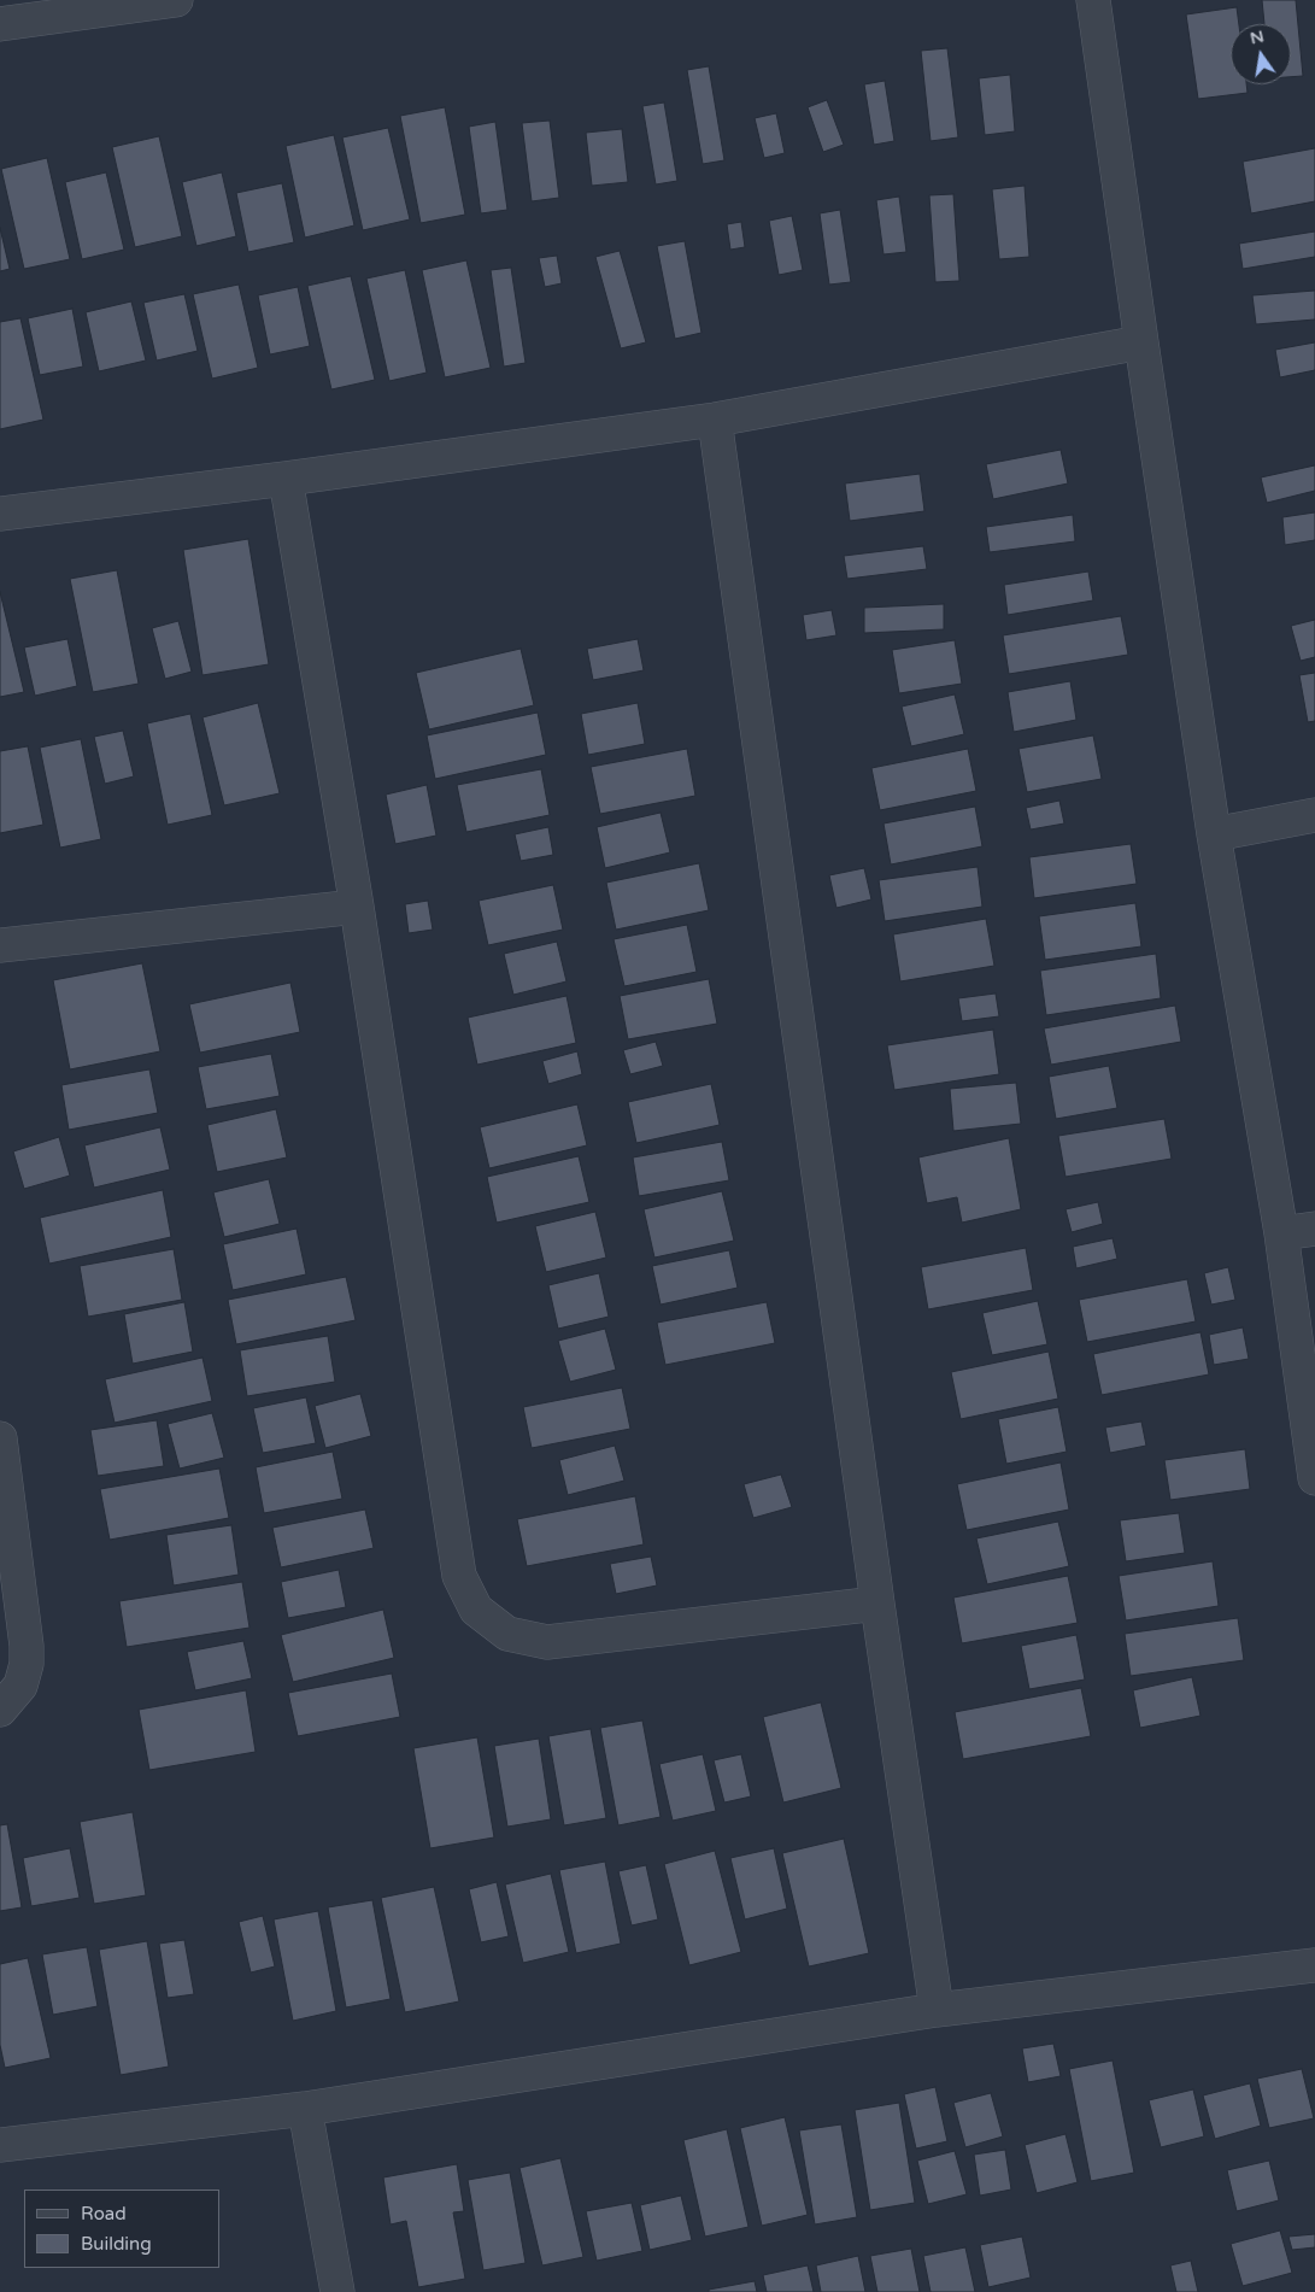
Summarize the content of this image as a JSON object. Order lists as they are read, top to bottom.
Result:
{
  "legend": ["Road", "Building"],
  "north": "top"
}
